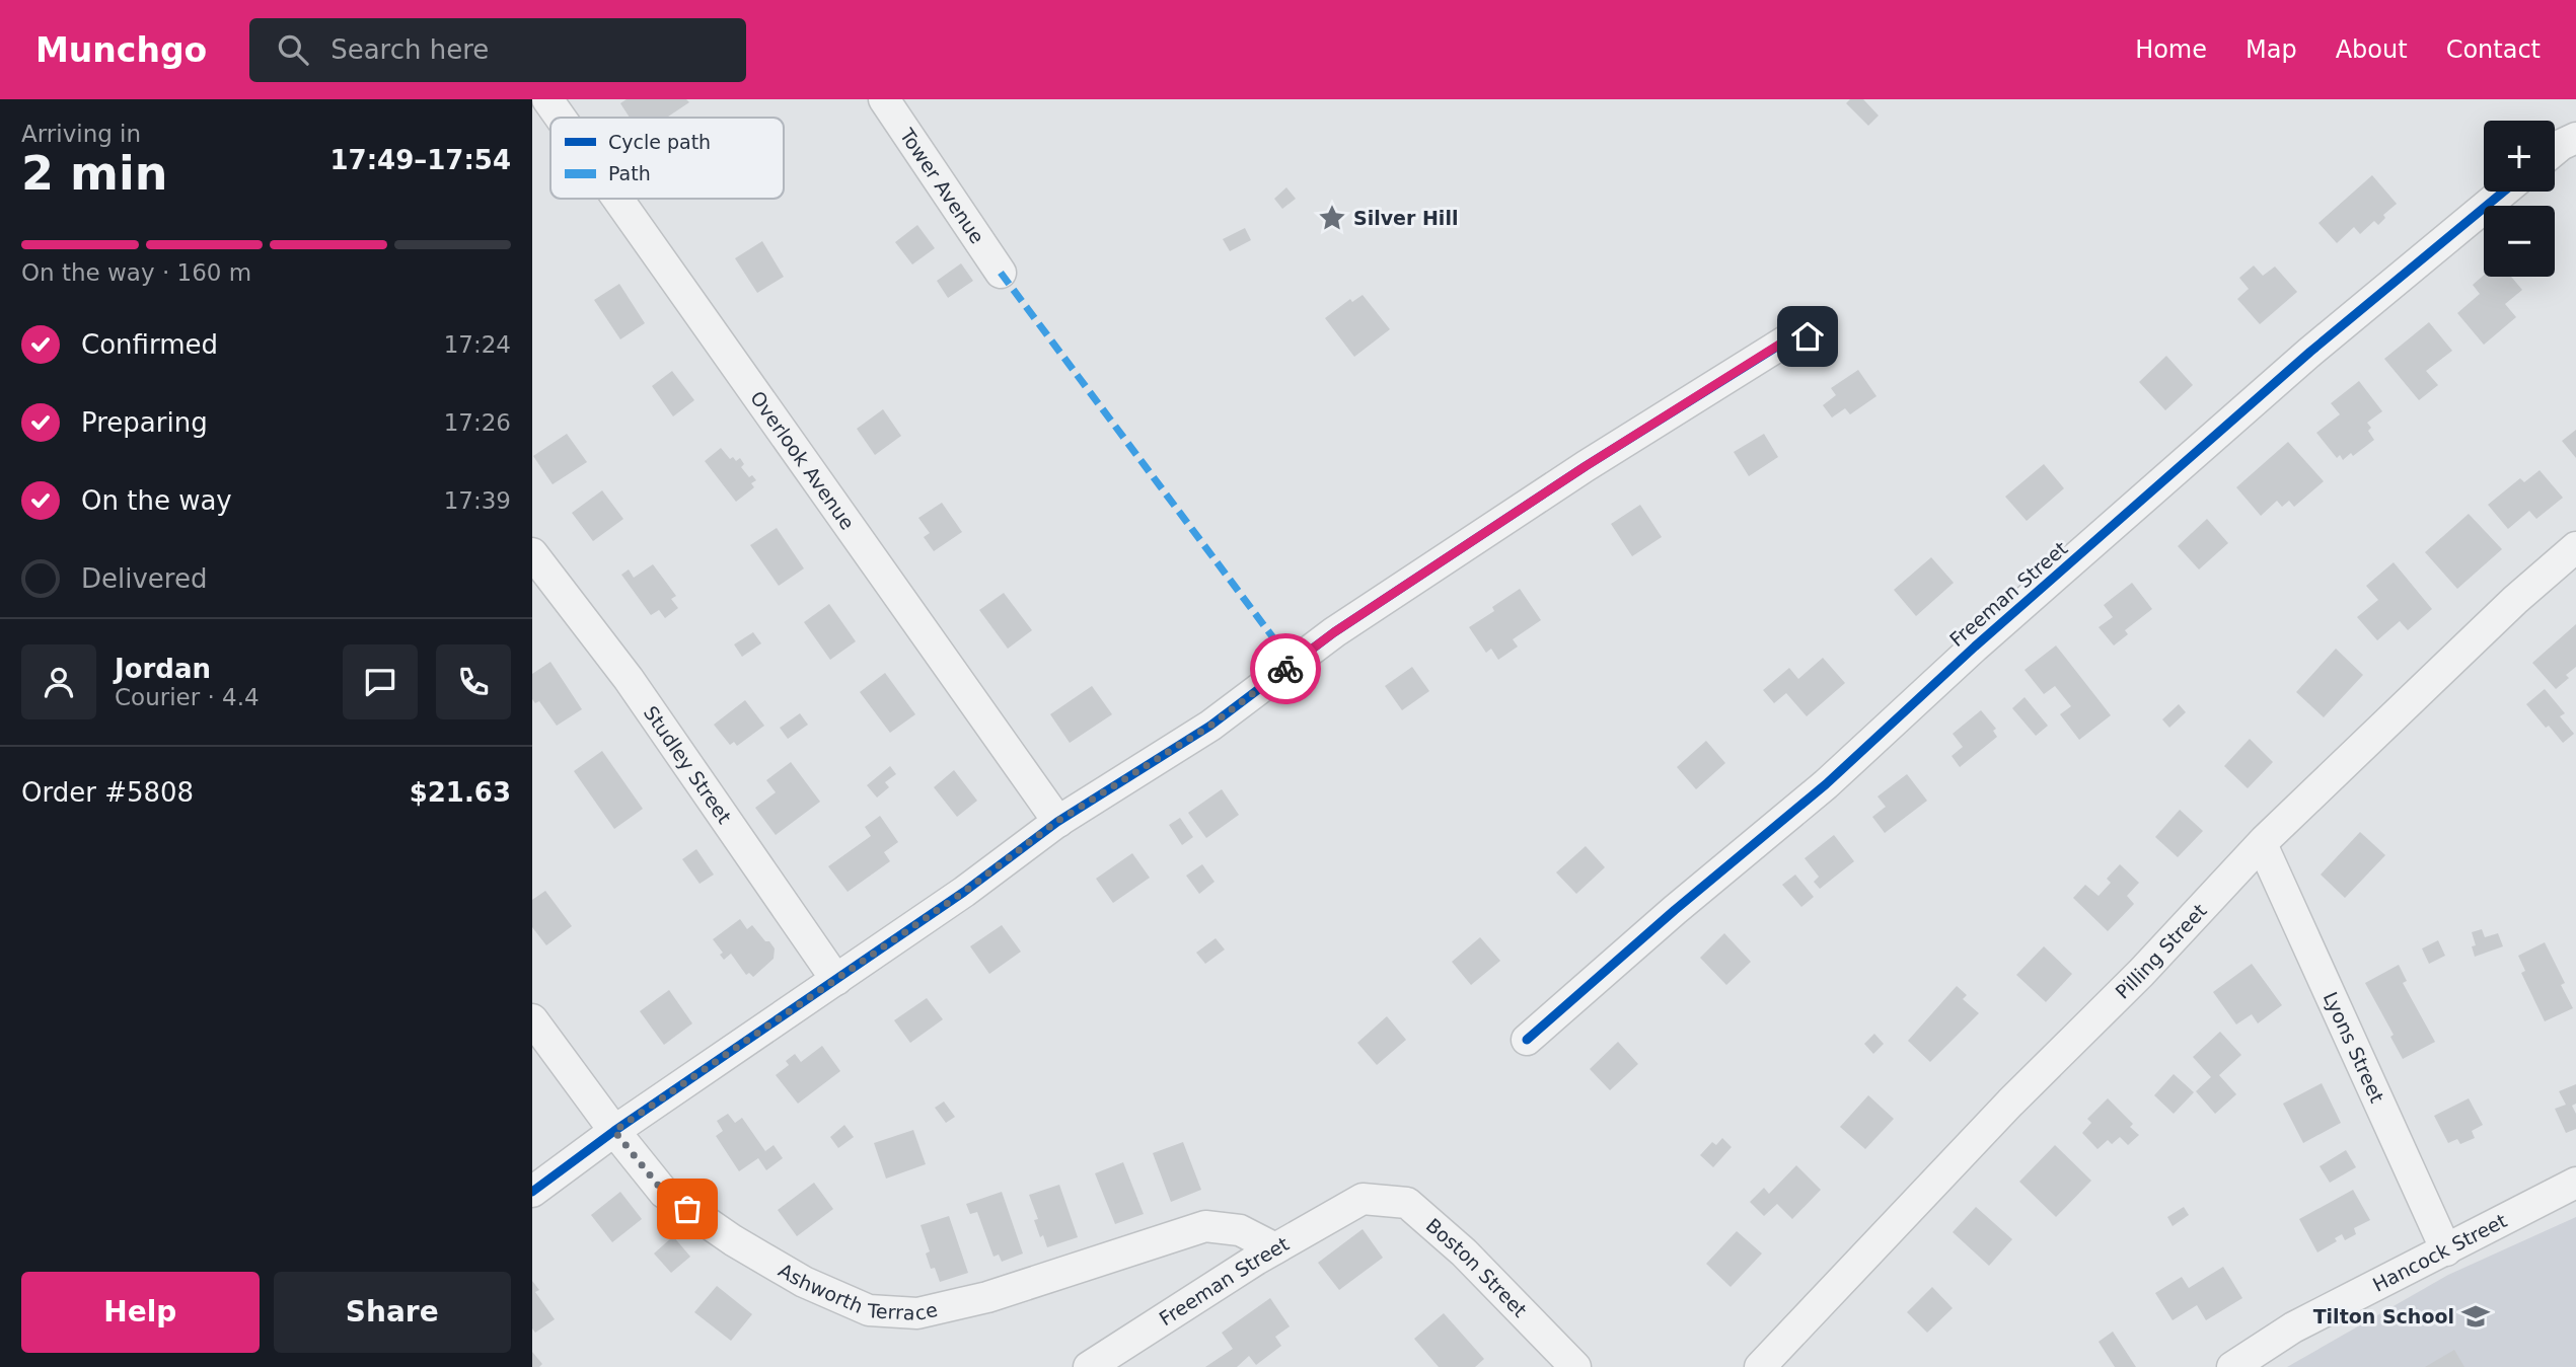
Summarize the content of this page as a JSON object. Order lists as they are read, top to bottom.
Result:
{
  "streets": {
    "street": [
      "Tower Avenue",
      "Overlook Avenue",
      "Freeman Street",
      "Studley Street",
      "Pilling Street",
      "Lyons Street",
      "Hancock Street",
      "Boston Street",
      "Ashworth Terrace"
    ]
  },
  "crossings": [
    ["Freeman Street", "Boston Street"],
    ["Freeman Street", "Ashworth Terrace"],
    ["Pilling Street", "Lyons Street"],
    ["Lyons Street", "Hancock Street"]
  ],
  "places": {
    "place": ["Silver Hill"],
    "school or university": ["Tilton School"]
  },
  "legend": ["Cycle path", "Path"],
  "page": {
    "header": "Munchgo",
    "search": "Search here",
    "nav": [
      "Home",
      "Map",
      "About",
      "Contact"
    ],
    "heading": ["2 min", "Arriving in", "17:49–17:54"],
    "panel": [
      "Jordan",
      "Courier · 4.4",
      "Order #5808",
      "$21.63"
    ],
    "map_buttons": ["+", "−"],
    "bar": "On the way · 160 m",
    "list": [
      ["Confirmed", "17:24"],
      ["Preparing", "17:26"],
      ["On the way", "17:39"],
      "Delivered"
    ],
    "buttons": ["Help", "Share"]
  }
}
